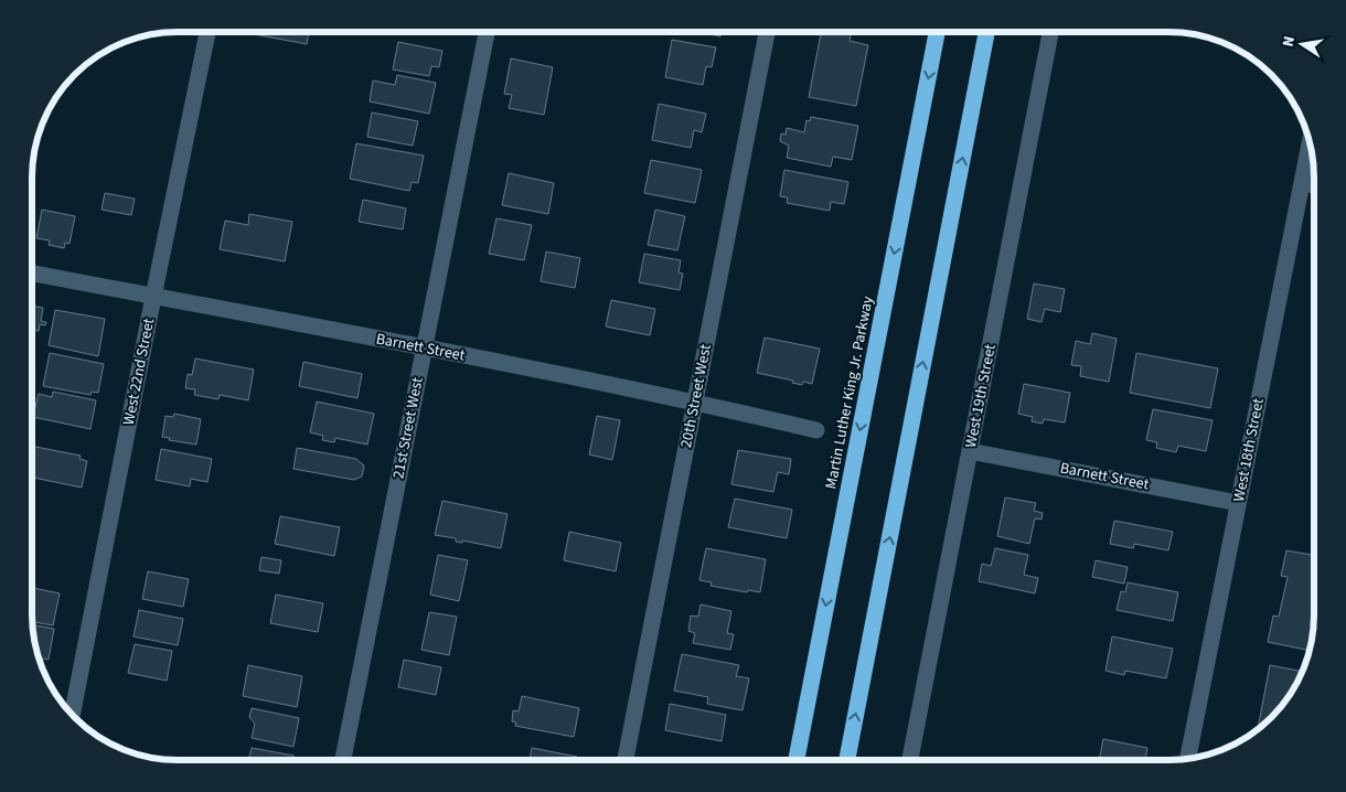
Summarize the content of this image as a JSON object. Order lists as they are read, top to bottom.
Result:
{
  "streets": {
    "highway": ["Martin Luther King Jr. Parkway"],
    "street": [
      "Barnett Street",
      "West 22nd Street",
      "20th Street West",
      "West 19th Street",
      "21st Street West",
      "West 18th Street"
    ]
  },
  "crossings": [
    ["Barnett Street", "West 22nd Street"],
    ["Barnett Street", "20th Street West"],
    ["Barnett Street", "West 19th Street"],
    ["Barnett Street", "21st Street West"],
    ["Barnett Street", "West 18th Street"]
  ],
  "north": "left"
}
